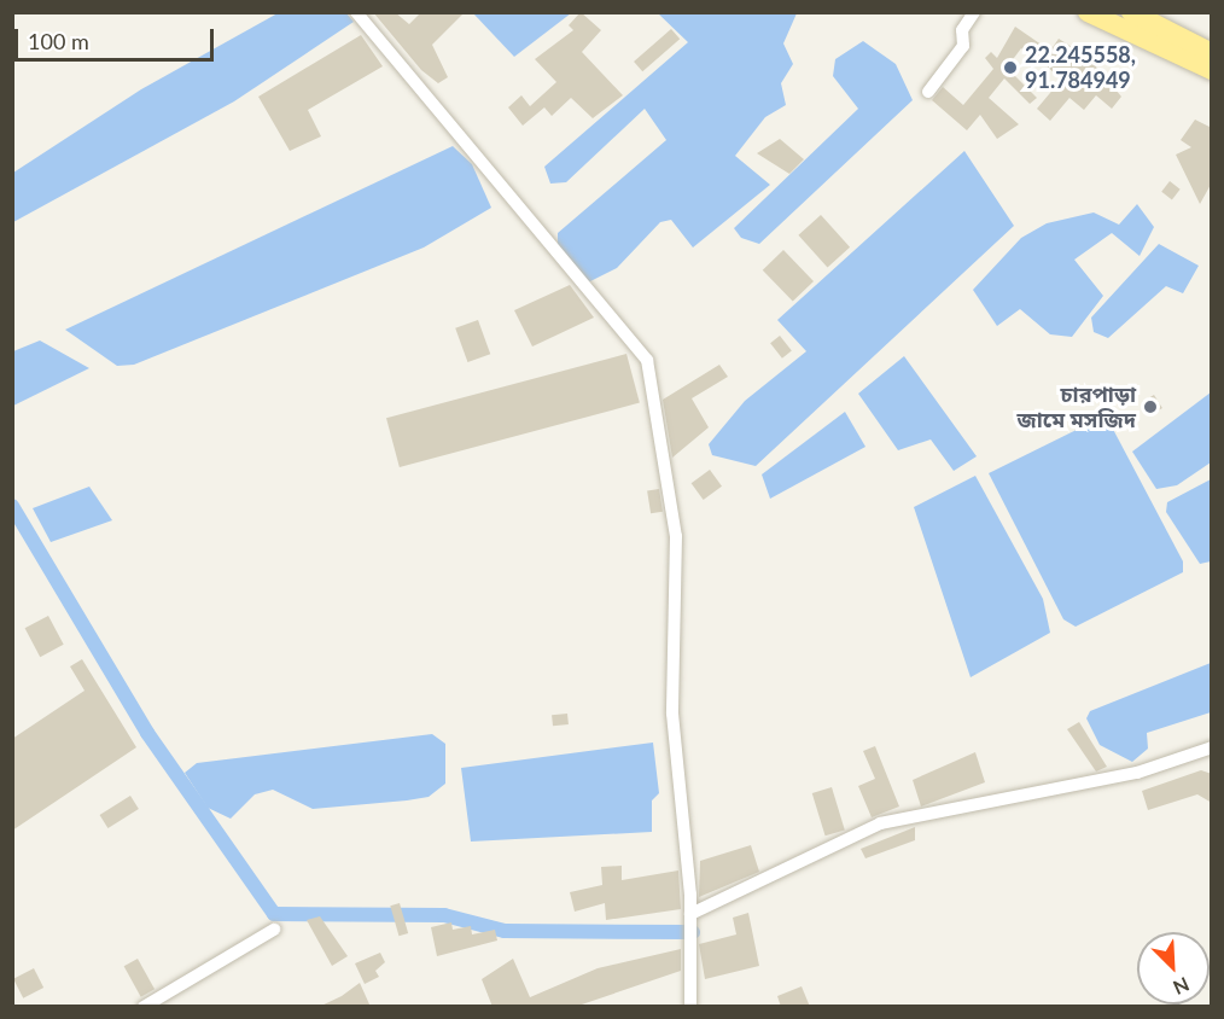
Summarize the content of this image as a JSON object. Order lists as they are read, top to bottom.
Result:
{
  "places": ["22.245558, 91.784949", "চারপাড়া জামে মসজিদ"],
  "scale_bar": "100 m",
  "north": "bottom right"
}
